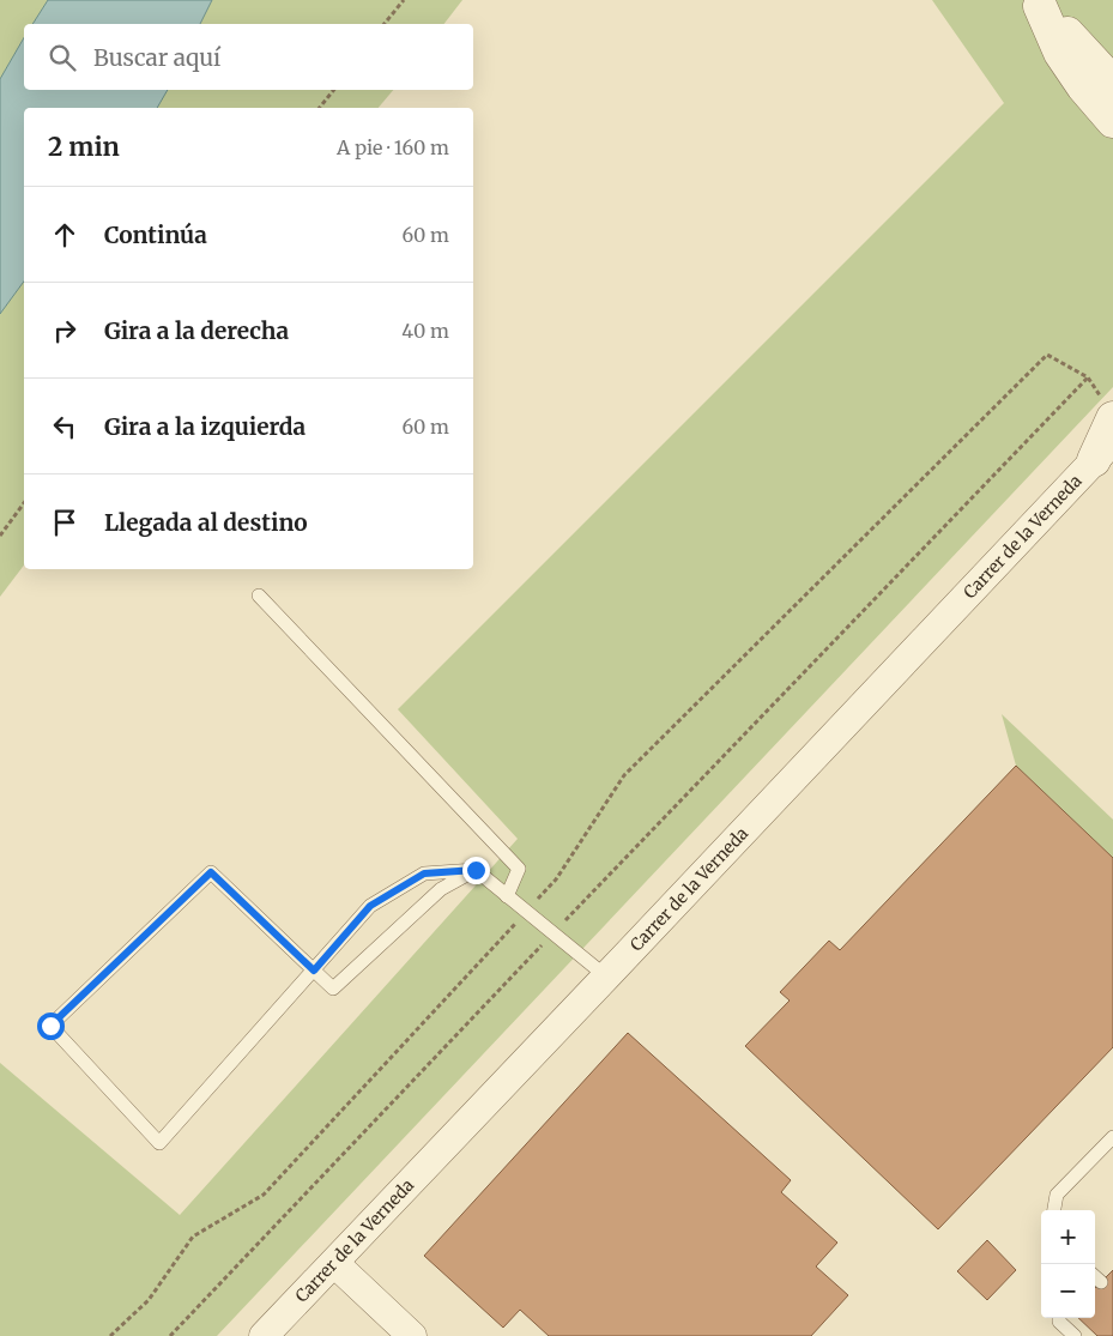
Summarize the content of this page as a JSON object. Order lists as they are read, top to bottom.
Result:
{
  "streets": {
    "street": ["Carrer de la Verneda"]
  },
  "page": {
    "search": "Buscar aquí",
    "heading": ["2 min", "A pie · 160 m"],
    "list": [
      ["Continúa", "60 m"],
      ["Gira a la derecha", "40 m"],
      ["Gira a la izquierda", "60 m"],
      "Llegada al destino"
    ],
    "map_buttons": ["+", "−"]
  }
}
